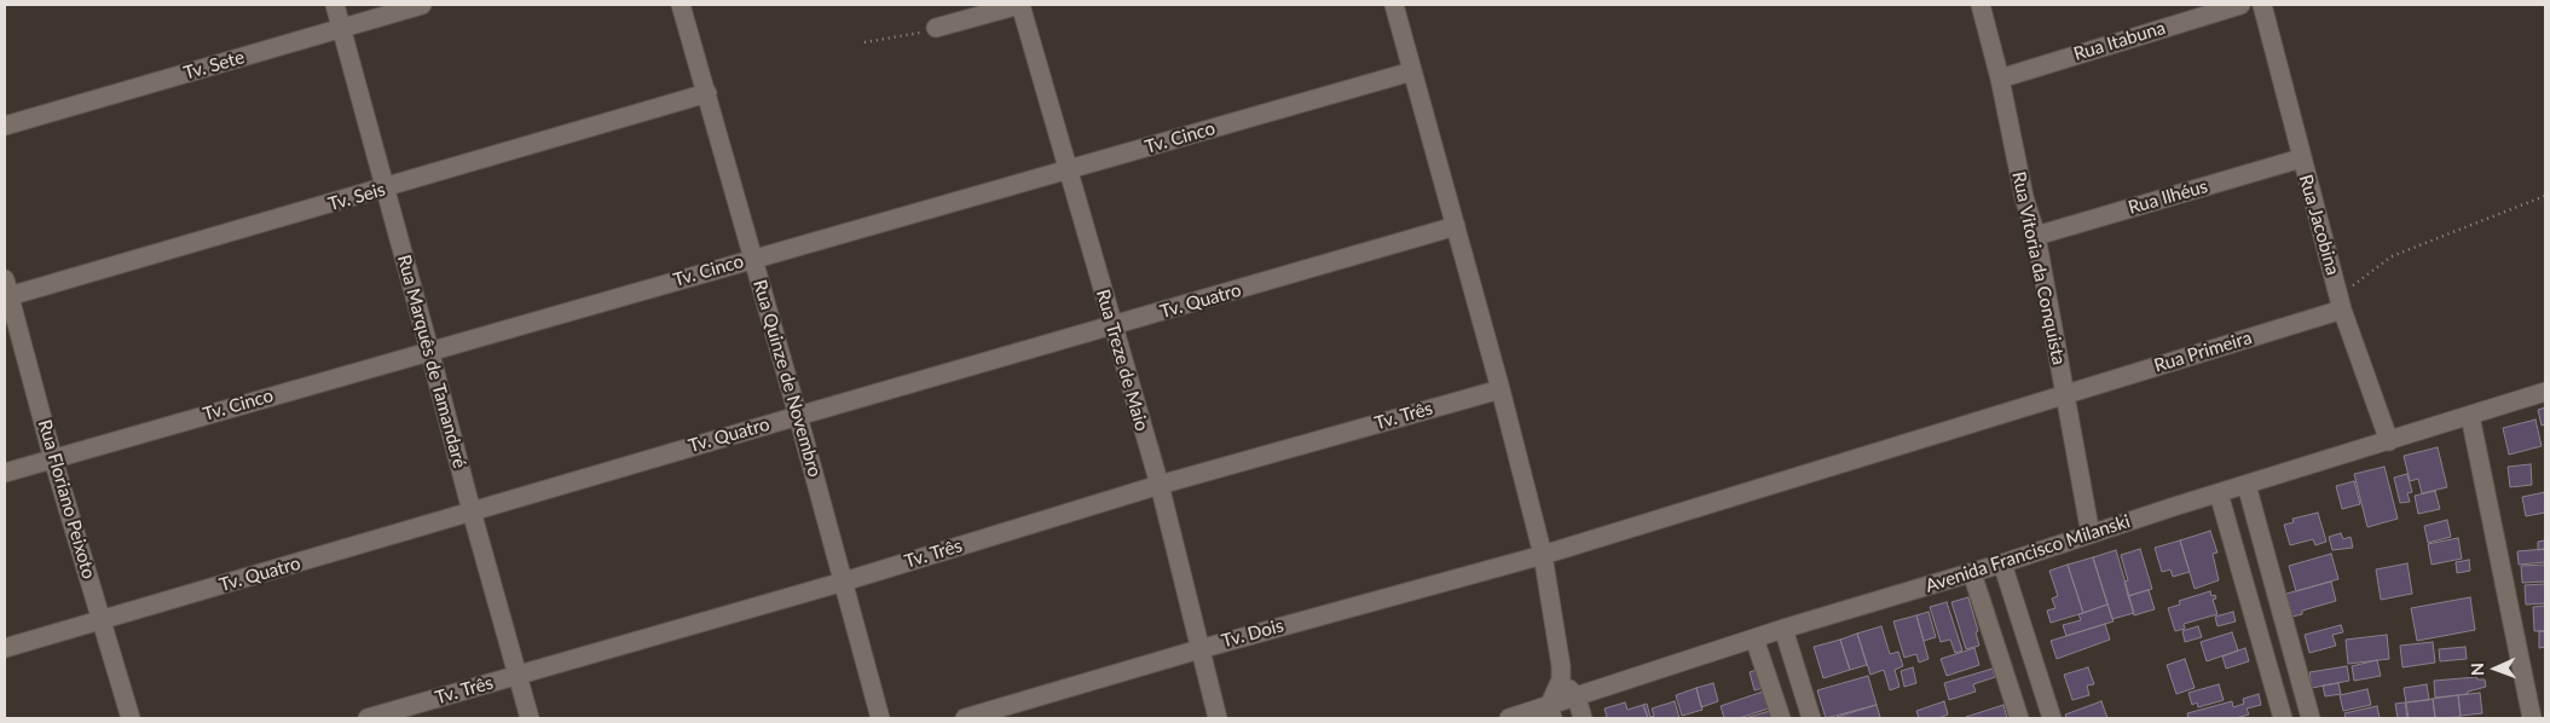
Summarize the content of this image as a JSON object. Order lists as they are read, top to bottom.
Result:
{
  "streets": {
    "street": [
      "Rua Itabuna",
      "Tv. Sete",
      "Tv. Cinco",
      "Tv. Seis",
      "Rua Ilhéus",
      "Rua Jacobina",
      "Rua Vitoria da Conquista",
      "Tv. Quatro",
      "Rua Primeira",
      "Rua Treze de Maio",
      "Rua Marquês de Tamandaré",
      "Rua Quinze de Novembro",
      "Tv. Três",
      "Rua Floriano Peixoto",
      "Avenida Francisco Milanski",
      "Tv. Dois"
    ]
  },
  "crossings": [
    ["Rua Itabuna", "Rua Vitoria da Conquista"],
    ["Tv. Sete", "Rua Marquês de Tamandaré"],
    ["Tv. Cinco", "Rua Treze de Maio"],
    ["Tv. Cinco", "Rua Marquês de Tamandaré"],
    ["Tv. Cinco", "Rua Quinze de Novembro"],
    ["Tv. Cinco", "Rua Floriano Peixoto"],
    ["Tv. Seis", "Rua Marquês de Tamandaré"],
    ["Tv. Seis", "Rua Quinze de Novembro"],
    ["Tv. Seis", "Rua Floriano Peixoto"],
    ["Rua Ilhéus", "Rua Jacobina"],
    ["Rua Ilhéus", "Rua Vitoria da Conquista"],
    ["Rua Jacobina", "Rua Primeira"],
    ["Rua Jacobina", "Avenida Francisco Milanski"],
    ["Rua Vitoria da Conquista", "Rua Primeira"],
    ["Rua Vitoria da Conquista", "Avenida Francisco Milanski"],
    ["Tv. Quatro", "Rua Treze de Maio"],
    ["Tv. Quatro", "Rua Marquês de Tamandaré"],
    ["Tv. Quatro", "Rua Quinze de Novembro"],
    ["Tv. Quatro", "Rua Floriano Peixoto"],
    ["Rua Primeira", "Tv. Dois"],
    ["Rua Treze de Maio", "Tv. Três"],
    ["Rua Treze de Maio", "Tv. Dois"],
    ["Rua Marquês de Tamandaré", "Tv. Três"],
    ["Rua Quinze de Novembro", "Tv. Três"]
  ],
  "north": "left"
}
